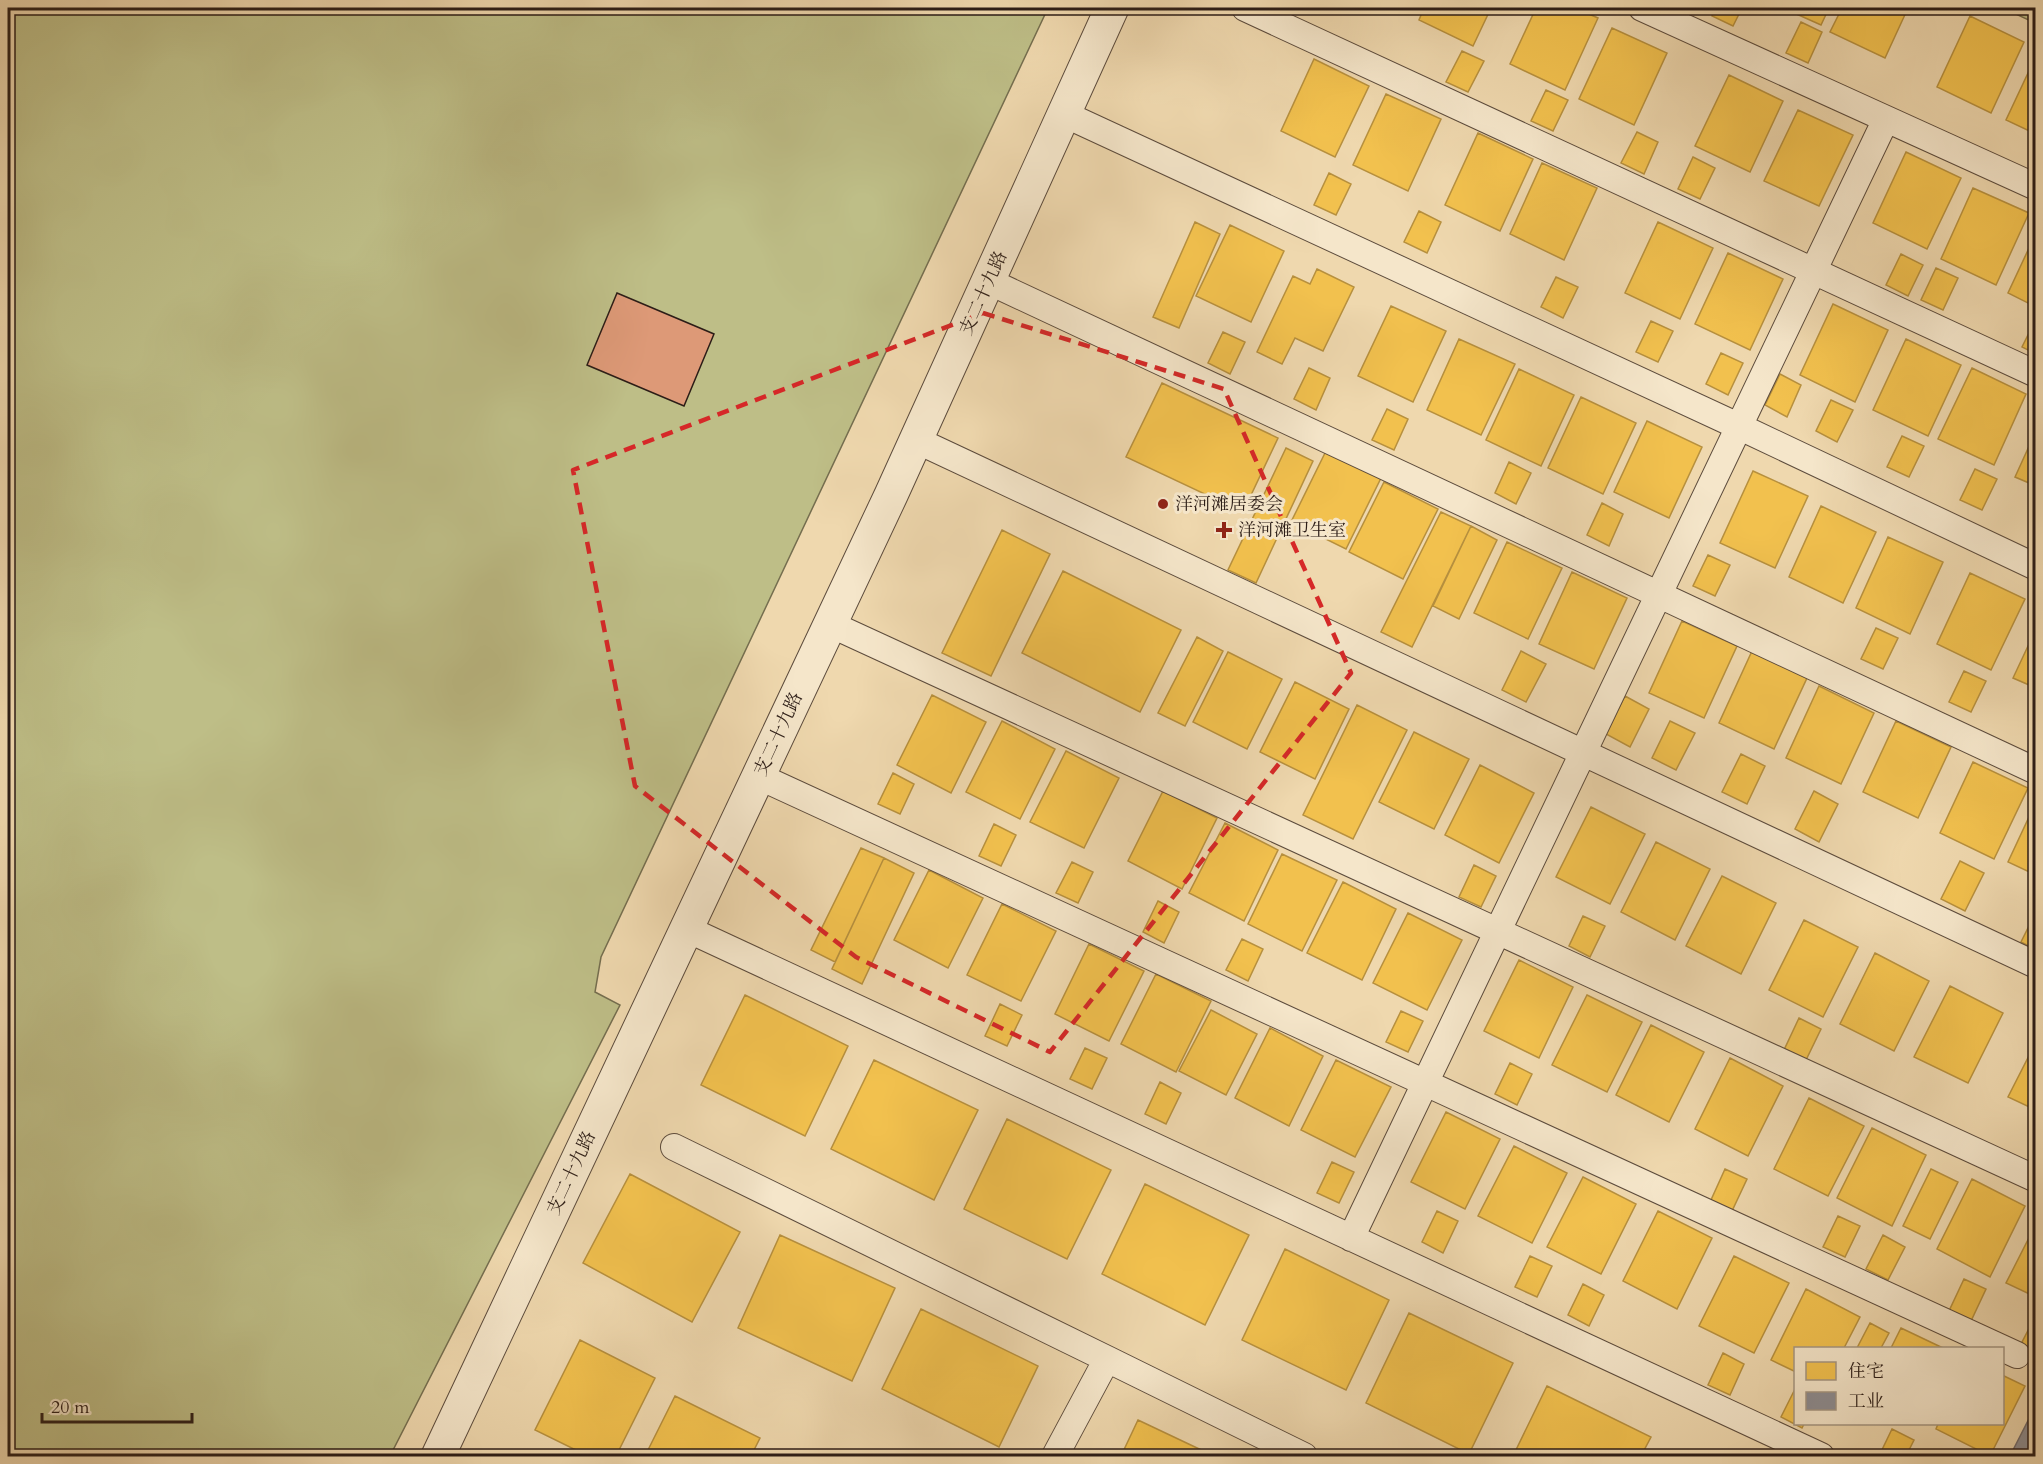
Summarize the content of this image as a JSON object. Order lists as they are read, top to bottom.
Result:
{
  "streets": {
    "street": ["支二十九路"]
  },
  "places": {
    "other": ["洋河滩居委会"],
    "health": ["洋河滩卫生室"]
  },
  "legend": ["住宅", "工业"],
  "scale_bar": "20 m"
}
